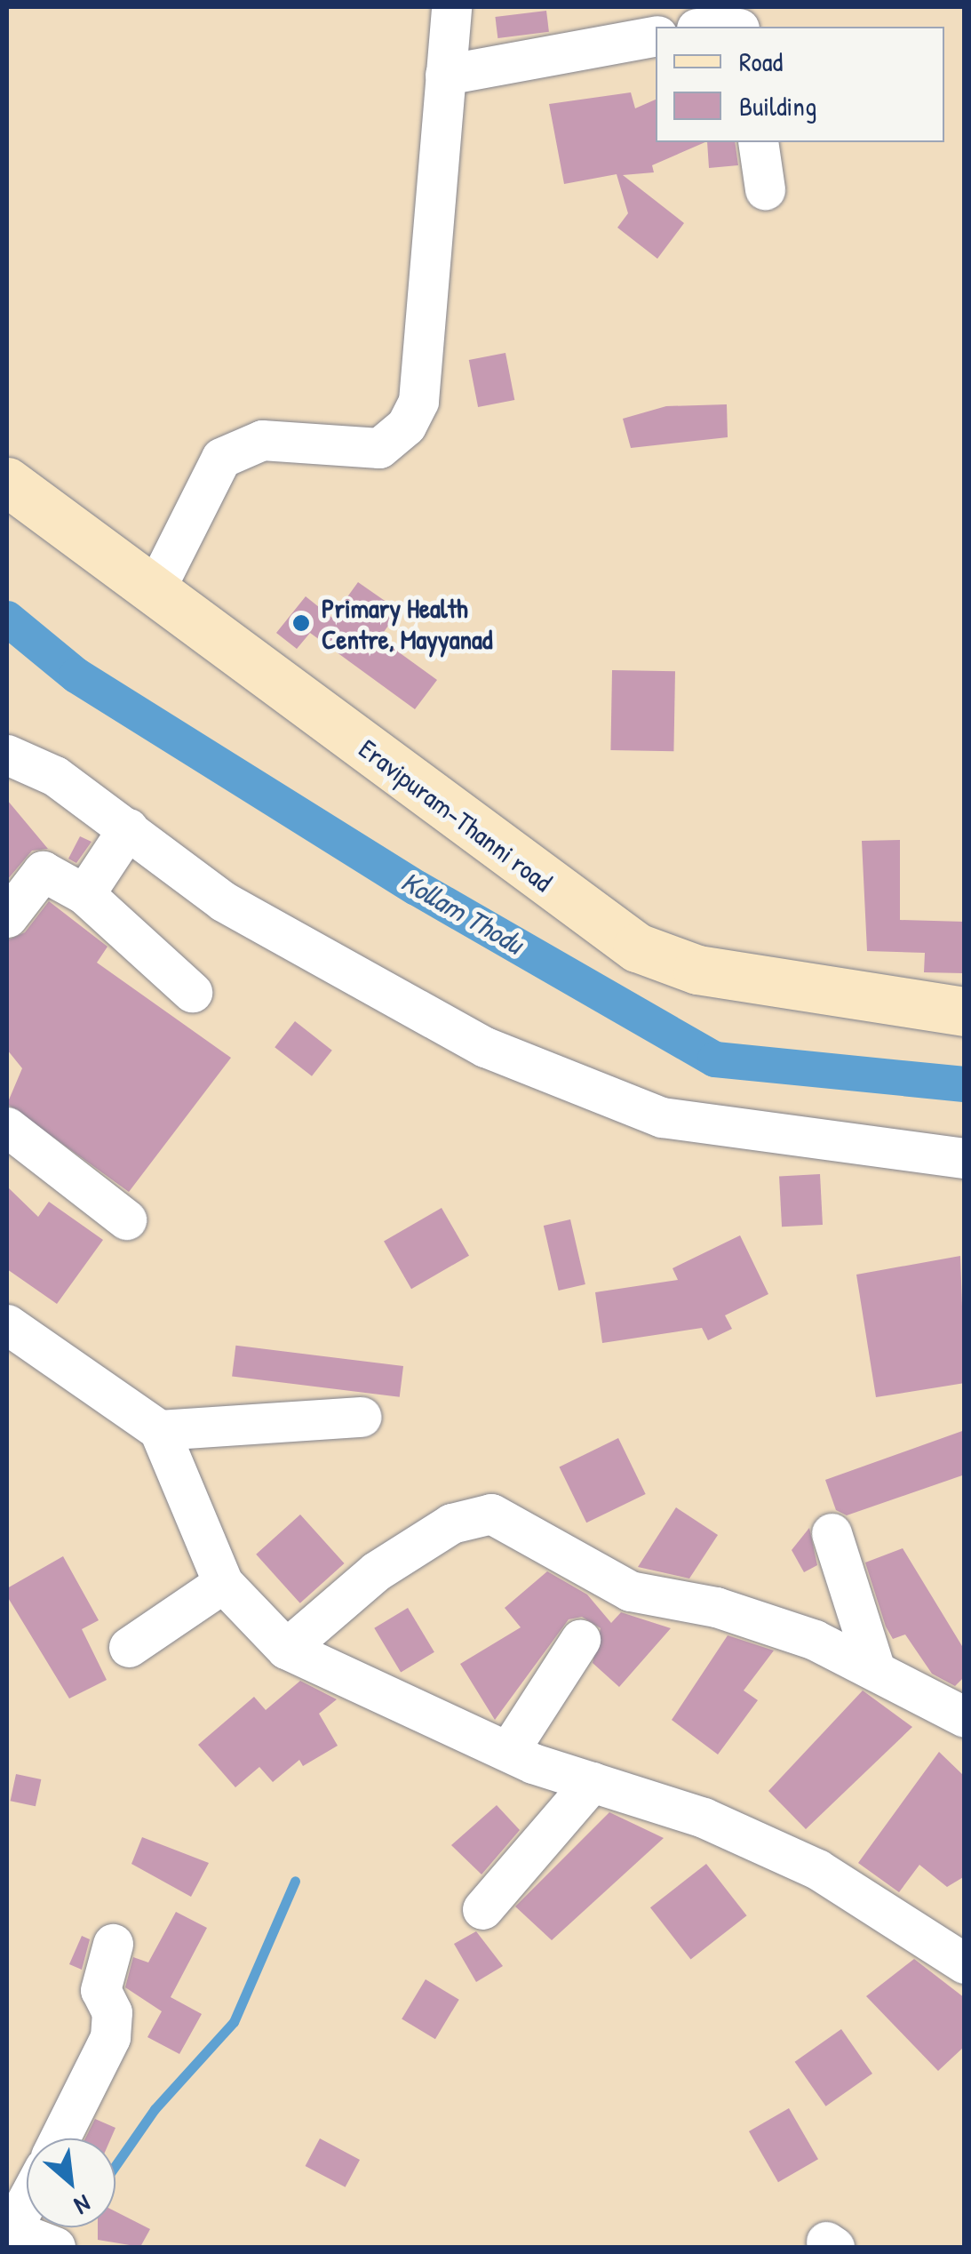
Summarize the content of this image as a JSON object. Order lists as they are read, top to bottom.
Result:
{
  "streets": {
    "main road": ["Eravipuram-Thanni road"]
  },
  "water": ["Kollam Thodu"],
  "places": ["Primary Health Centre, Mayyanad"],
  "legend": ["Road", "Building"],
  "north": "bottom right"
}
